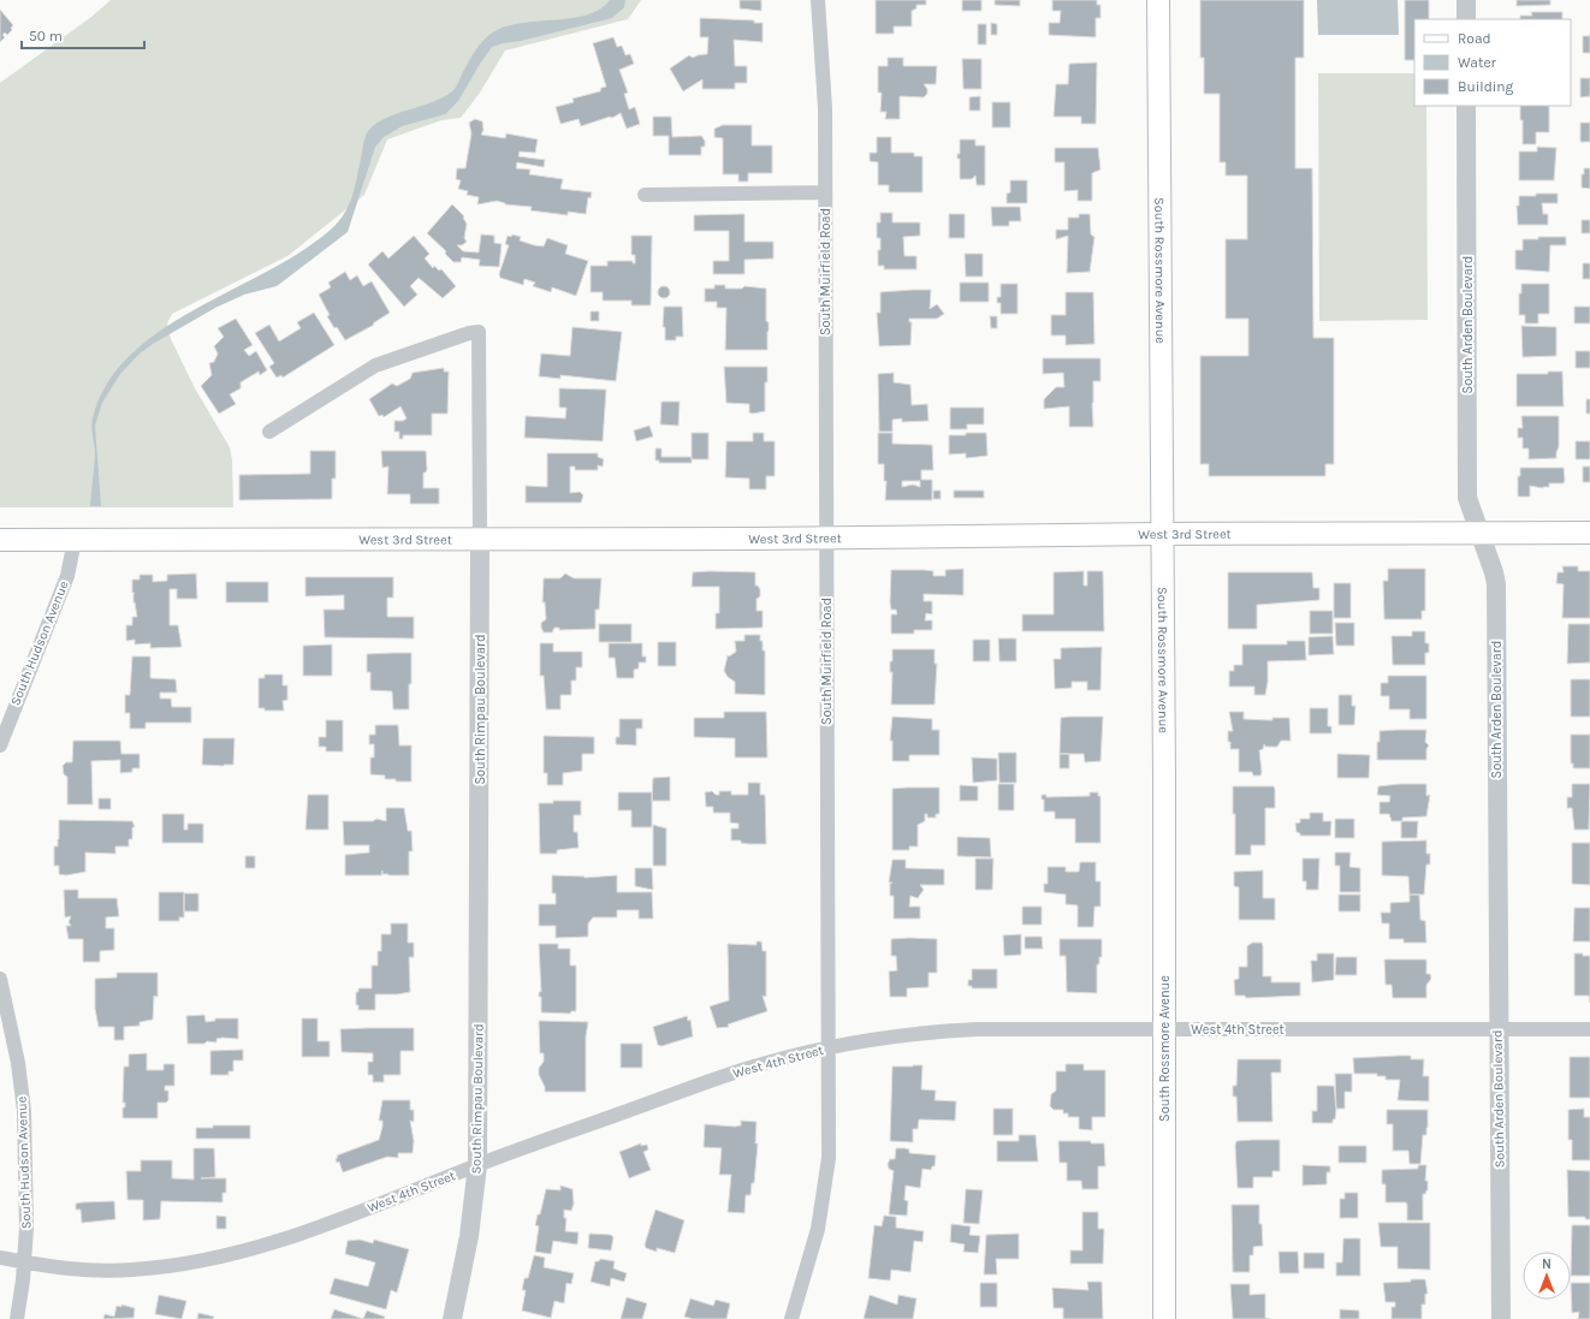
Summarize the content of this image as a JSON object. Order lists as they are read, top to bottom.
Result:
{
  "streets": {
    "main road": ["South Rossmore Avenue", "West 3rd Street"],
    "street": [
      "South Muirfield Road",
      "South Arden Boulevard",
      "South Hudson Avenue",
      "South Rimpau Boulevard",
      "West 4th Street"
    ]
  },
  "crossings": [
    ["South Rossmore Avenue", "West 3rd Street"],
    ["South Rossmore Avenue", "West 4th Street"],
    ["South Muirfield Road", "West 3rd Street"],
    ["South Muirfield Road", "West 4th Street"],
    ["South Arden Boulevard", "West 3rd Street"],
    ["South Arden Boulevard", "West 4th Street"],
    ["West 3rd Street", "South Hudson Avenue"],
    ["West 3rd Street", "South Rimpau Boulevard"],
    ["South Hudson Avenue", "West 4th Street"],
    ["South Rimpau Boulevard", "West 4th Street"]
  ],
  "legend": ["Road", "Water", "Building"],
  "scale_bar": "50 m",
  "north": "top"
}
